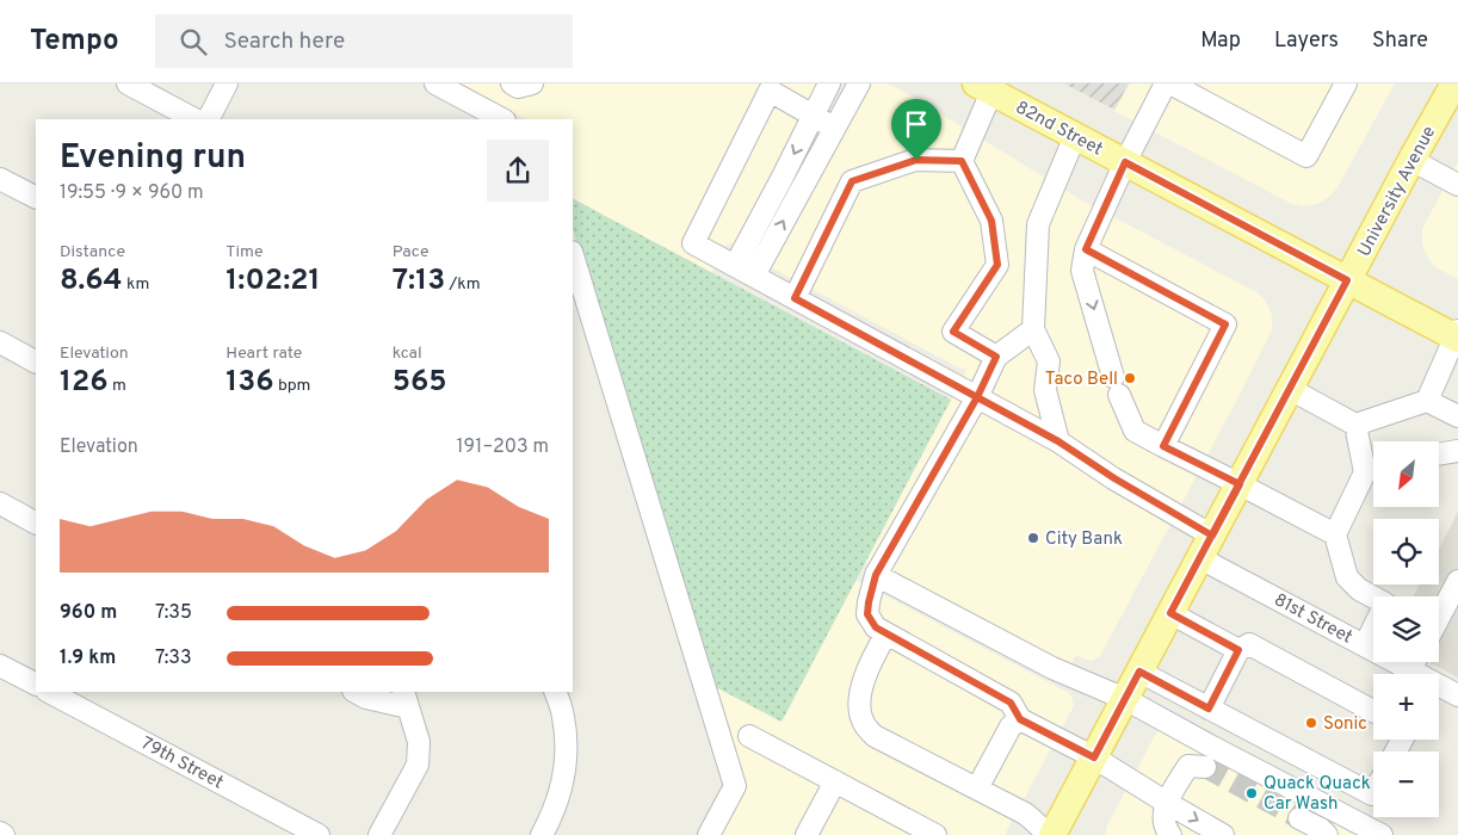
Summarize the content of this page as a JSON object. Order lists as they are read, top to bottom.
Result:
{
  "streets": {
    "main road": ["82nd Street", "University Avenue"],
    "street": ["81st Street", "79th Street"]
  },
  "crossings": [
    ["82nd Street", "University Avenue"],
    ["University Avenue", "81st Street"]
  ],
  "places": [
    "Taco Bell",
    "City Bank",
    "Sonic",
    "Quack Quack Car Wash"
  ],
  "north": "bottom left",
  "page": {
    "header": "Tempo",
    "search": "Search here",
    "nav": ["Map", "Layers", "Share"],
    "heading": ["Evening run", "19:55 · 9 × 960 m"],
    "stats": [
      ["Distance", "8.64 km"],
      ["Time", "1:02:21"],
      ["Pace", "7:13 /km"],
      ["Elevation", "126 m"],
      ["Heart rate", "136 bpm"],
      ["kcal", "565"]
    ],
    "chart": ["Elevation", "191–203 m"],
    "map_buttons": ["+", "−"],
    "list": [
      {
        "name": "960 m",
        "note": "7:35"
      },
      {
        "name": "1.9 km",
        "note": "7:33"
      }
    ]
  }
}
